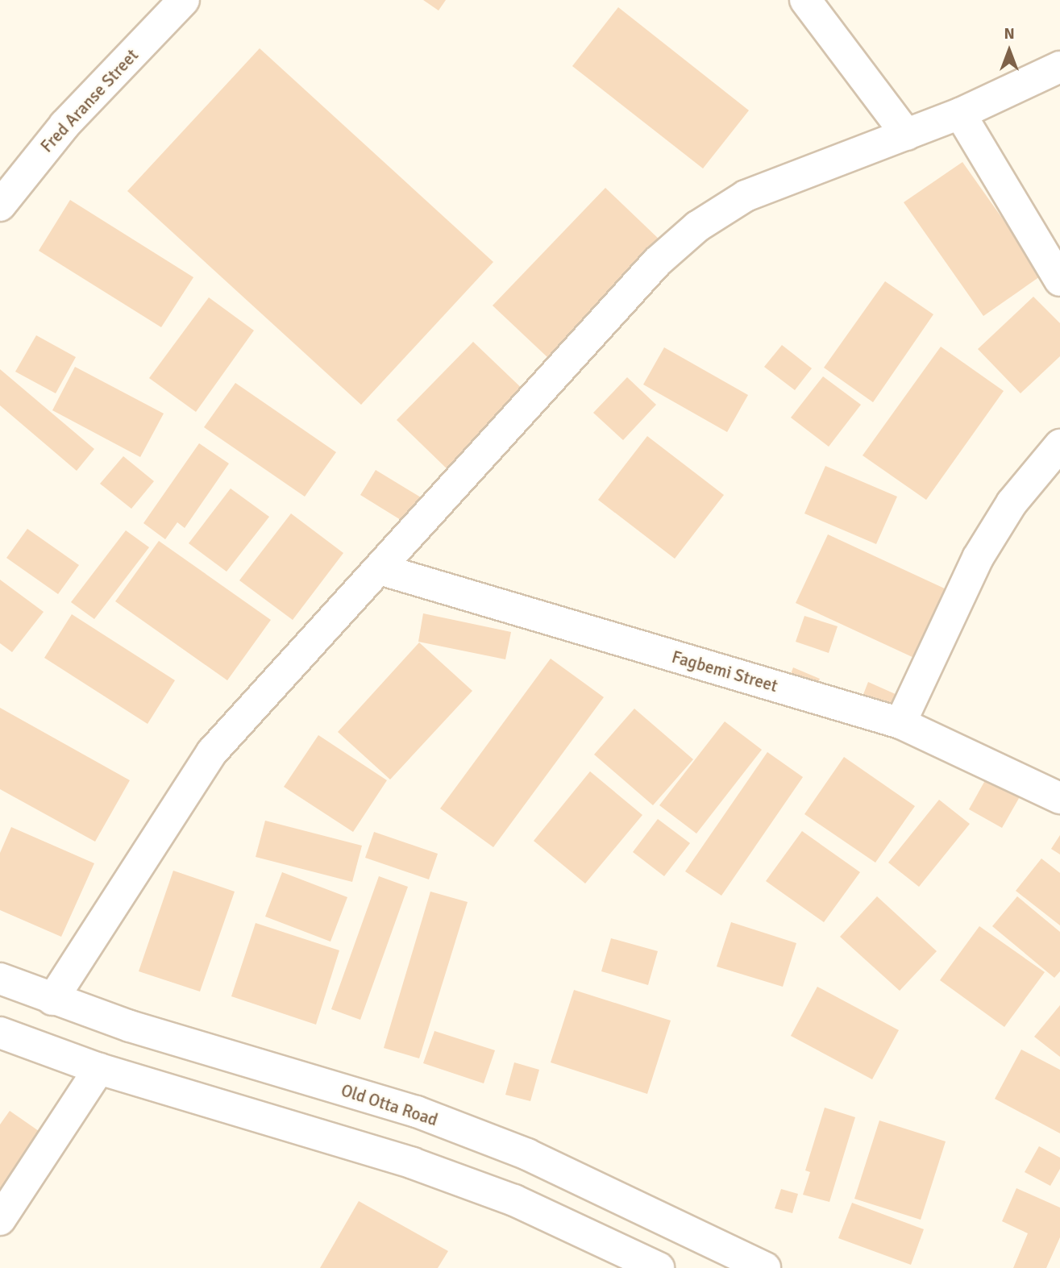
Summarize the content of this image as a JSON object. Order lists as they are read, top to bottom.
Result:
{
  "streets": {
    "street": ["Fred Aranse Street", "Fagbemi Street", "Old Otta Road"]
  },
  "north": "top"
}
